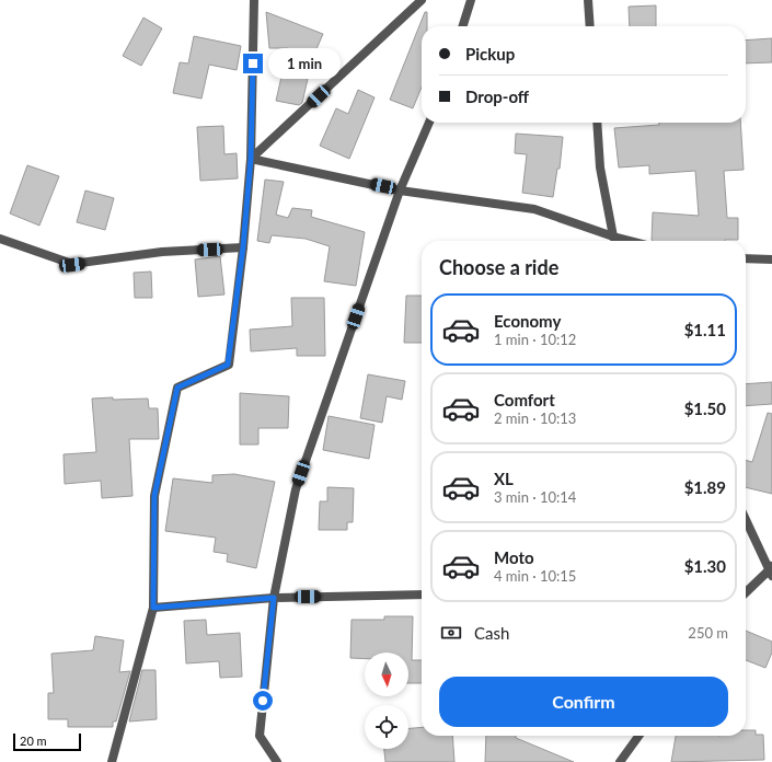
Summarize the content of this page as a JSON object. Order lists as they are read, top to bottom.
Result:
{
  "scale_bar": "20 m",
  "north": "bottom",
  "page": {
    "banner": ["Pickup", "Drop-off"],
    "bubble": "1 min",
    "heading": "Choose a ride",
    "list": [
      {
        "name": "Economy",
        "note": "1 min · 10:12",
        "value": "$1.11"
      },
      {
        "name": "Comfort",
        "note": "2 min · 10:13",
        "value": "$1.50"
      },
      {
        "name": "XL",
        "note": "3 min · 10:14",
        "value": "$1.89"
      },
      {
        "name": "Moto",
        "note": "4 min · 10:15",
        "value": "$1.30"
      }
    ],
    "pay": ["Cash", "250 m"],
    "buttons": "Confirm",
    "scale": "20 m"
  }
}
